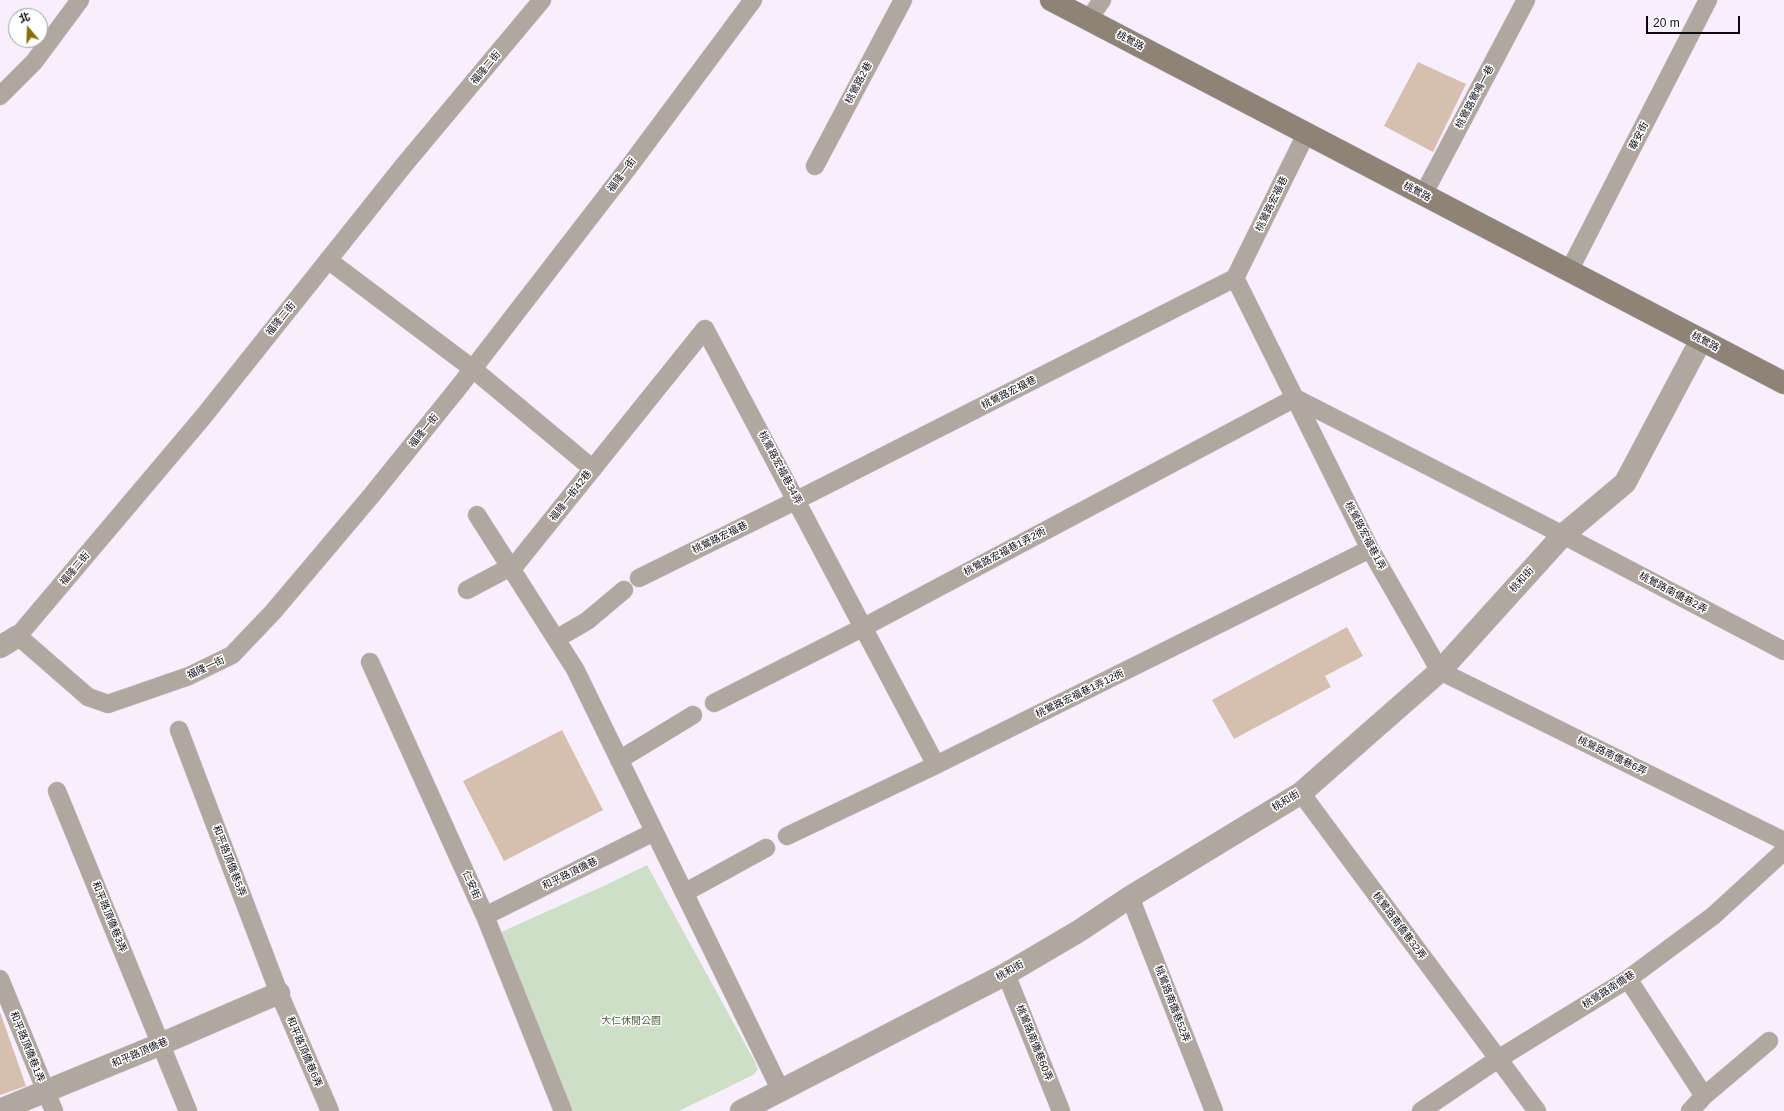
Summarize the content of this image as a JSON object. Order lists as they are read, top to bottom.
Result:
{
  "streets": {
    "main road": ["桃鶯路"],
    "street": ["桃和街", "和平路頂僑巷"],
    "lane": [
      "福隆二街",
      "桃鶯路2巷",
      "桃鶯路鶯鳴一巷",
      "華安街",
      "福隆一街",
      "桃鶯路宏福巷",
      "桃鶯路宏福巷34弄",
      "福隆一街42巷",
      "桃鶯路宏福巷1弄",
      "桃鶯路宏福巷1弄2衖",
      "桃鶯路南僑巷2弄",
      "桃鶯路宏福巷1弄12衖",
      "桃鶯路南僑巷6弄",
      "和平路頂僑巷5弄",
      "仁安街",
      "和平路頂僑巷3弄",
      "桃鶯路南僑巷32弄",
      "桃鶯路南僑巷",
      "桃鶯路南僑巷52弄",
      "桃鶯路南僑巷60弄",
      "和平路頂僑巷1弄",
      "和平路頂僑巷6弄"
    ]
  },
  "crossings": [
    ["桃鶯路", "桃鶯路鶯鳴一巷"],
    ["桃鶯路", "華安街"],
    ["桃鶯路", "桃鶯路宏福巷"],
    ["桃鶯路", "桃和街"],
    ["福隆二街", "福隆一街"],
    ["福隆二街", "福隆一街42巷"],
    ["福隆一街", "福隆一街42巷"],
    ["桃鶯路宏福巷", "桃鶯路宏福巷34弄"],
    ["桃鶯路宏福巷", "桃鶯路宏福巷1弄"],
    ["桃鶯路宏福巷34弄", "福隆一街42巷"],
    ["桃鶯路宏福巷34弄", "桃鶯路宏福巷1弄2衖"],
    ["桃鶯路宏福巷34弄", "桃鶯路宏福巷1弄12衖"],
    ["桃鶯路宏福巷1弄", "桃鶯路宏福巷1弄2衖"],
    ["桃鶯路宏福巷1弄", "桃和街"],
    ["桃鶯路宏福巷1弄", "桃鶯路宏福巷1弄12衖"],
    ["桃鶯路宏福巷1弄", "桃鶯路南僑巷6弄"],
    ["桃和街", "桃鶯路南僑巷2弄"],
    ["桃和街", "桃鶯路南僑巷6弄"],
    ["桃和街", "桃鶯路南僑巷32弄"],
    ["桃和街", "桃鶯路南僑巷52弄"],
    ["桃和街", "桃鶯路南僑巷60弄"],
    ["和平路頂僑巷5弄", "和平路頂僑巷"],
    ["和平路頂僑巷5弄", "和平路頂僑巷6弄"],
    ["和平路頂僑巷", "仁安街"],
    ["和平路頂僑巷", "和平路頂僑巷3弄"],
    ["和平路頂僑巷", "和平路頂僑巷1弄"],
    ["和平路頂僑巷", "和平路頂僑巷6弄"],
    ["桃鶯路南僑巷32弄", "桃鶯路南僑巷"]
  ],
  "parks": ["大仁休閒公園"],
  "scale_bar": "20 m",
  "north": "top"
}
